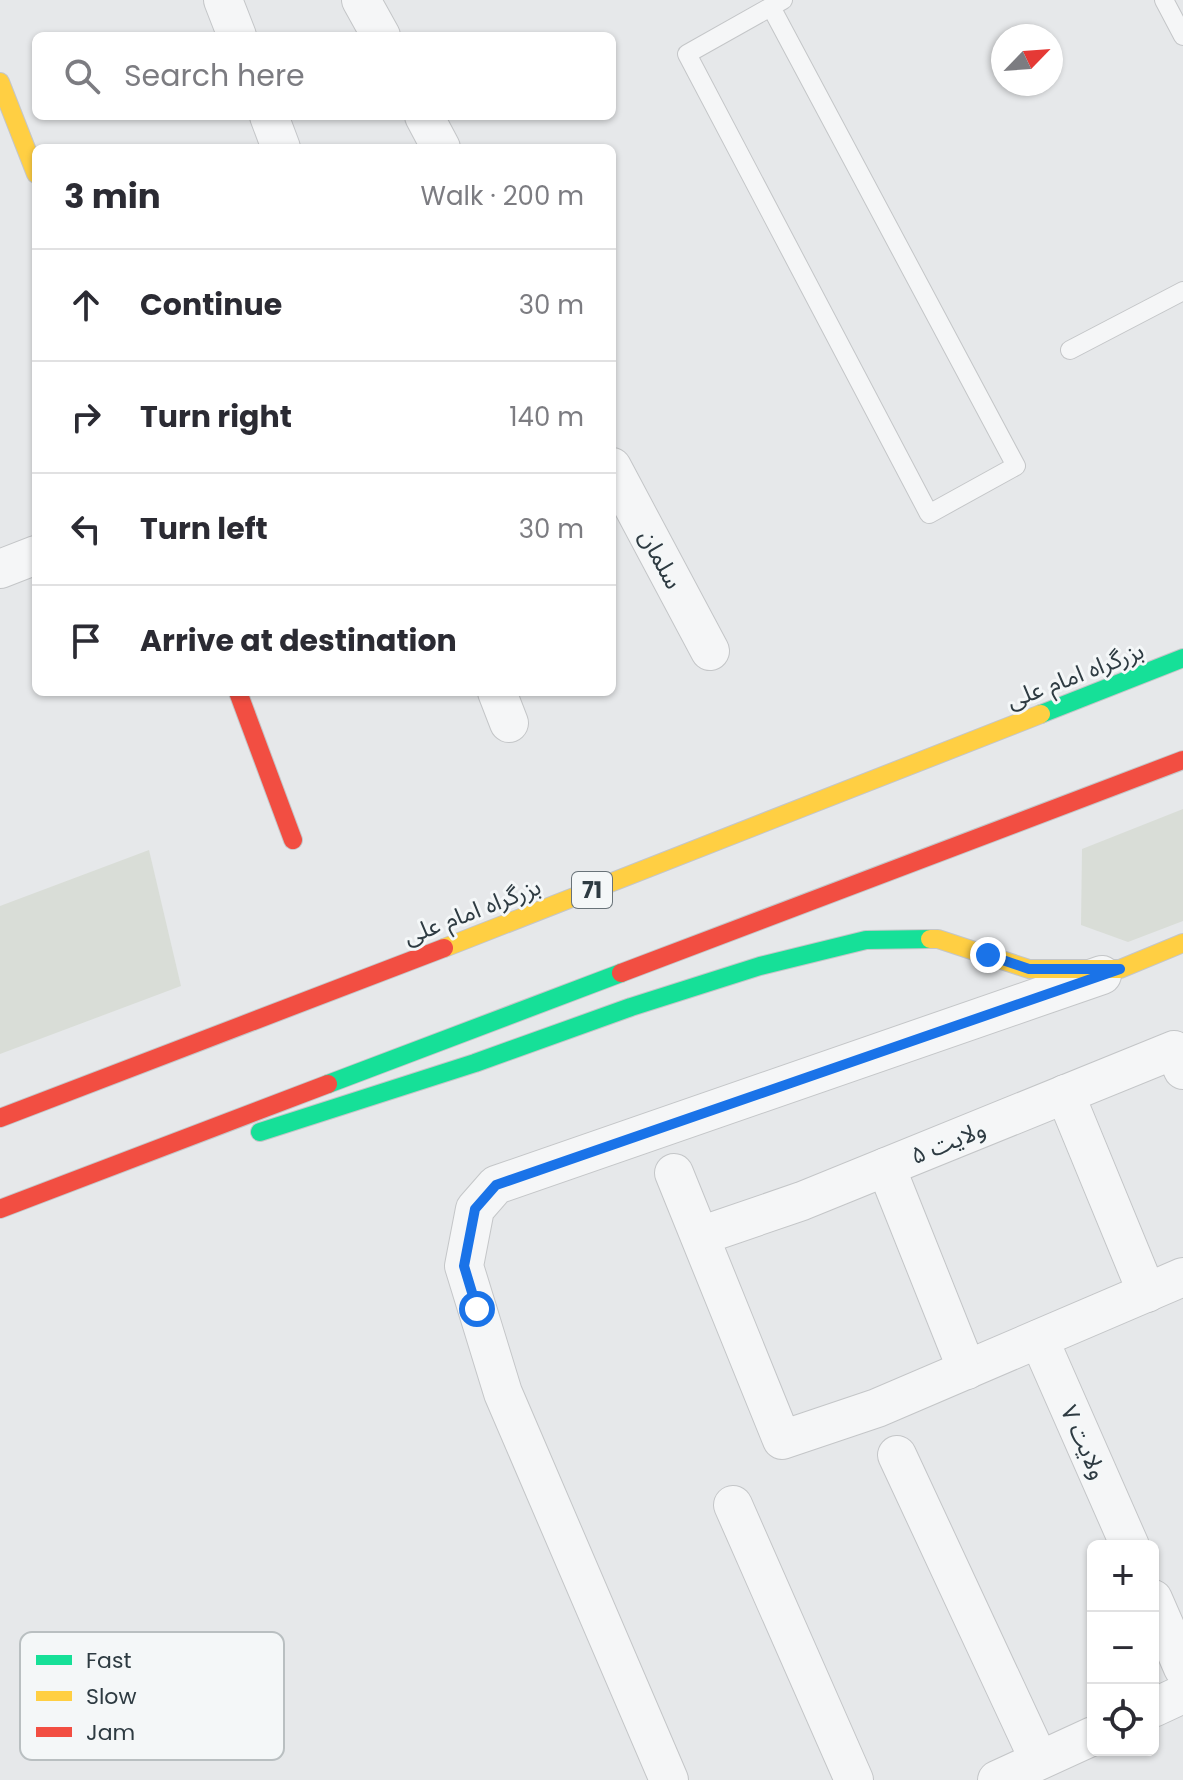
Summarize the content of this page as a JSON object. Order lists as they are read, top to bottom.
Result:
{
  "streets": {
    "main road": ["بزرگراه امام علی", "71"],
    "street": ["سلمان", "ولایت ۵", "ولایت ۷"]
  },
  "legend": ["Fast", "Slow", "Jam"],
  "north": "top right",
  "page": {
    "search": "Search here",
    "heading": ["3 min", "Walk · 200 m"],
    "list": [
      ["Continue", "30 m"],
      ["Turn right", "140 m"],
      ["Turn left", "30 m"],
      "Arrive at destination"
    ],
    "map_buttons": ["+", "−"]
  }
}
